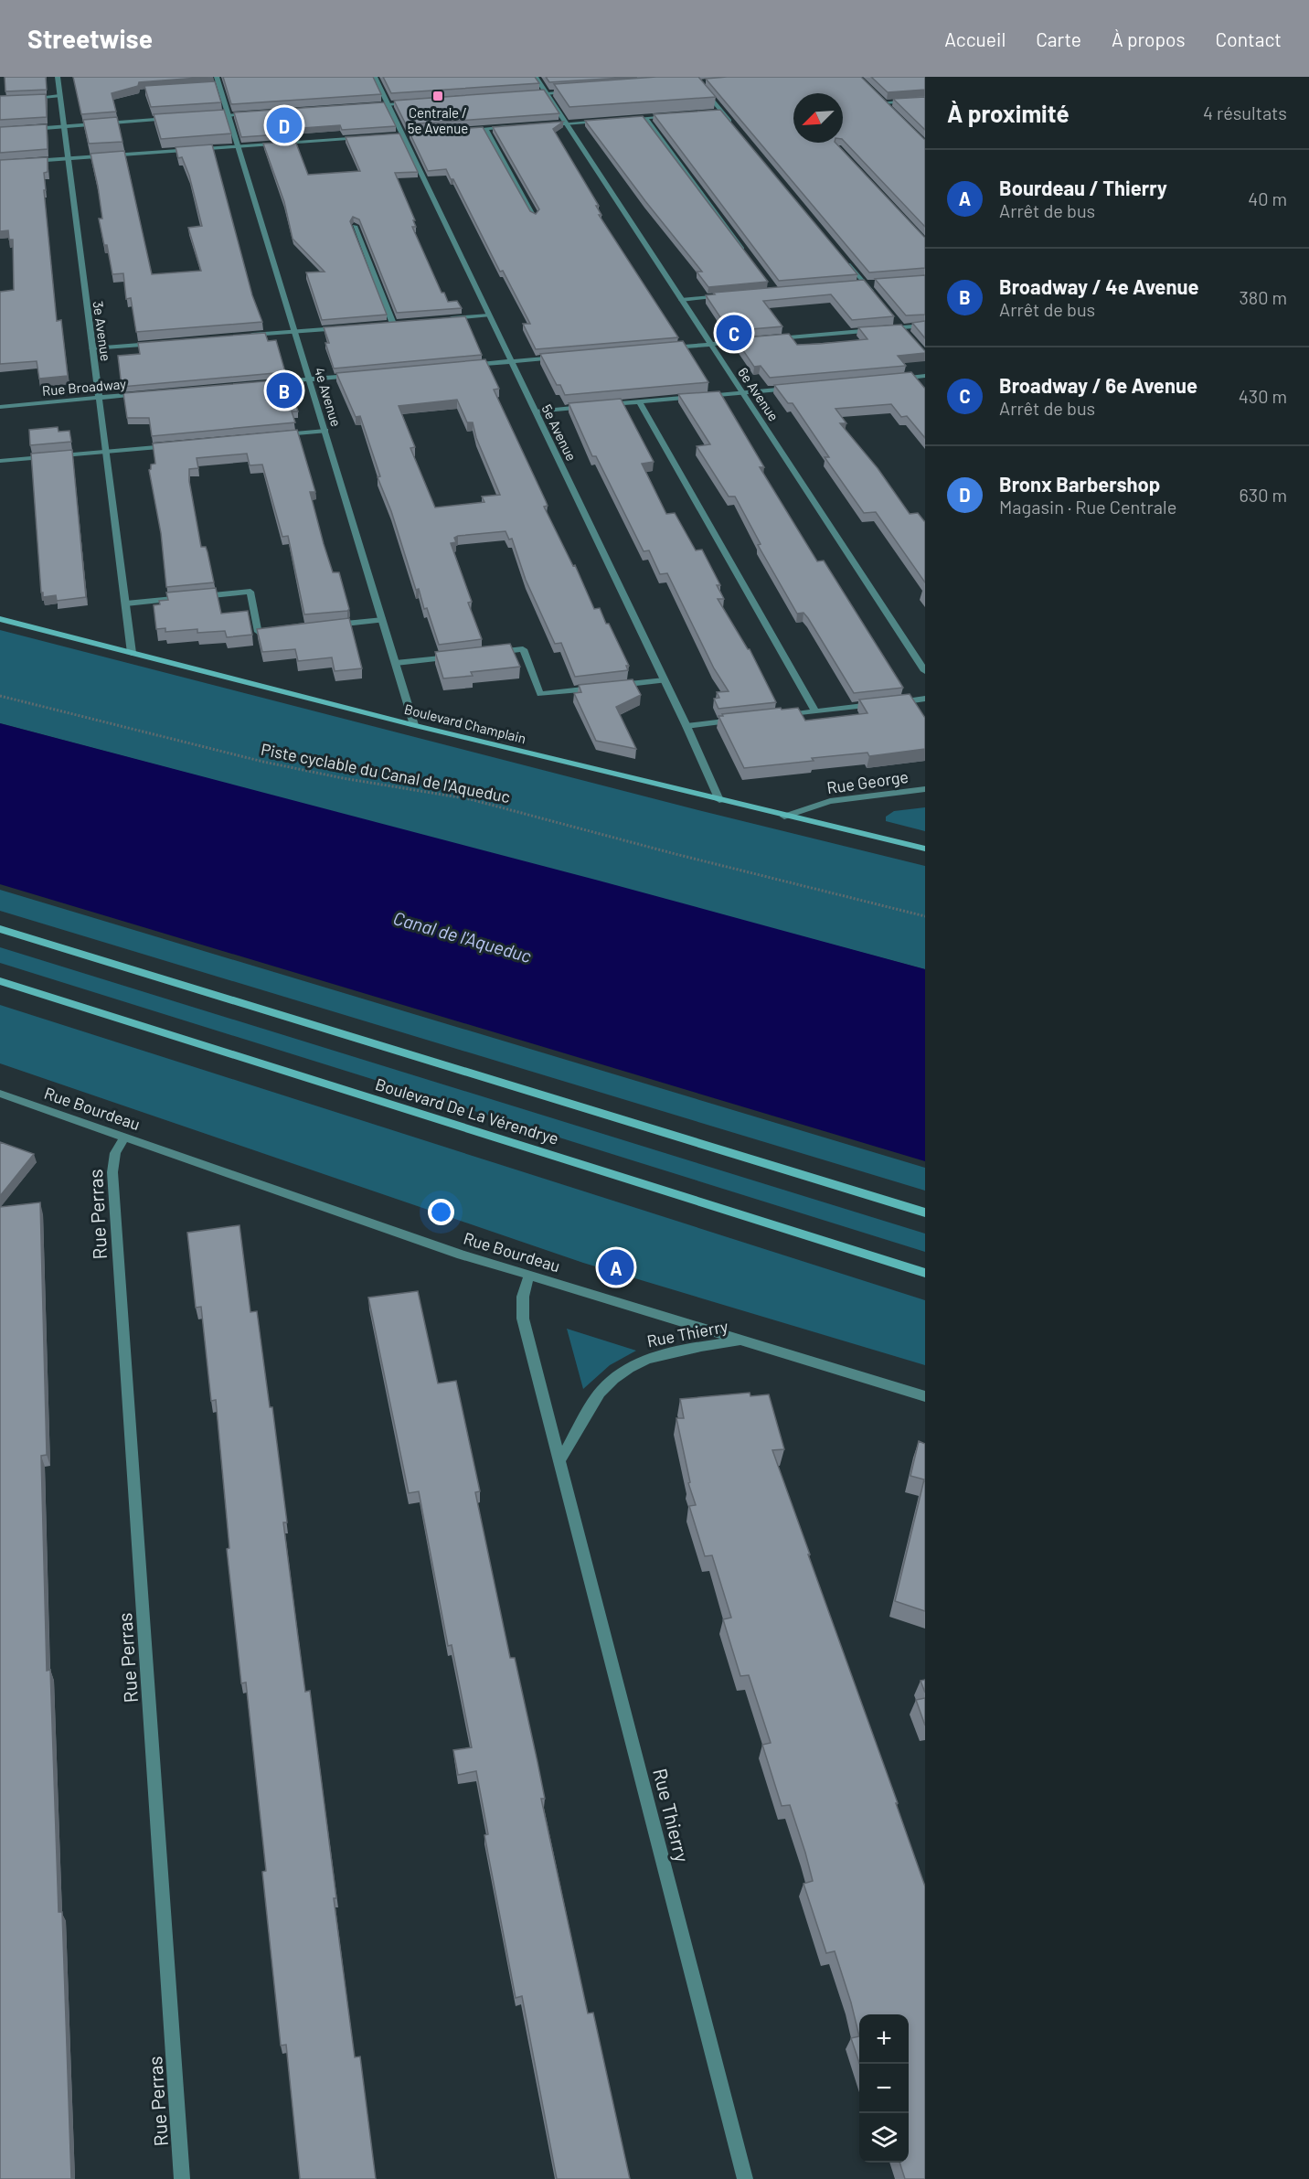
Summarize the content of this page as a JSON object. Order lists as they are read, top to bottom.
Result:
{
  "streets": {
    "main road": ["Boulevard Champlain", "Boulevard De La Vérendrye"],
    "street": [
      "3e Avenue",
      "Rue Broadway",
      "6e Avenue",
      "4e Avenue",
      "5e Avenue",
      "Rue George",
      "Rue Bourdeau",
      "Rue Perras",
      "Rue Thierry"
    ],
    "path": ["Piste cyclable du Canal de l'Aqueduc"]
  },
  "crossings": [
    ["3e Avenue", "Rue Broadway"],
    ["3e Avenue", "Boulevard Champlain"],
    ["4e Avenue", "Boulevard Champlain"],
    ["5e Avenue", "Boulevard Champlain"],
    ["Boulevard Champlain", "Rue George"],
    ["Rue Bourdeau", "Rue Perras"],
    ["Rue Bourdeau", "Rue Thierry"]
  ],
  "water": ["Canal de l'Aqueduc"],
  "places": {
    "transit": ["Centrale / 5e Avenue"]
  },
  "north": "bottom left",
  "page": {
    "header": "Streetwise",
    "nav": [
      "Accueil",
      "Carte",
      "À propos",
      "Contact"
    ],
    "heading": ["À proximité", "4 résultats"],
    "pins": [
      "D",
      "C",
      "B",
      "A"
    ],
    "list": [
      {
        "mark": "A",
        "name": "Bourdeau / Thierry",
        "note": "Arrêt de bus",
        "value": "40 m"
      },
      {
        "mark": "B",
        "name": "Broadway / 4e Avenue",
        "note": "Arrêt de bus",
        "value": "380 m"
      },
      {
        "mark": "C",
        "name": "Broadway / 6e Avenue",
        "note": "Arrêt de bus",
        "value": "430 m"
      },
      {
        "mark": "D",
        "name": "Bronx Barbershop",
        "note": "Magasin · Rue Centrale",
        "value": "630 m"
      }
    ],
    "map_buttons": ["+", "−"]
  }
}
